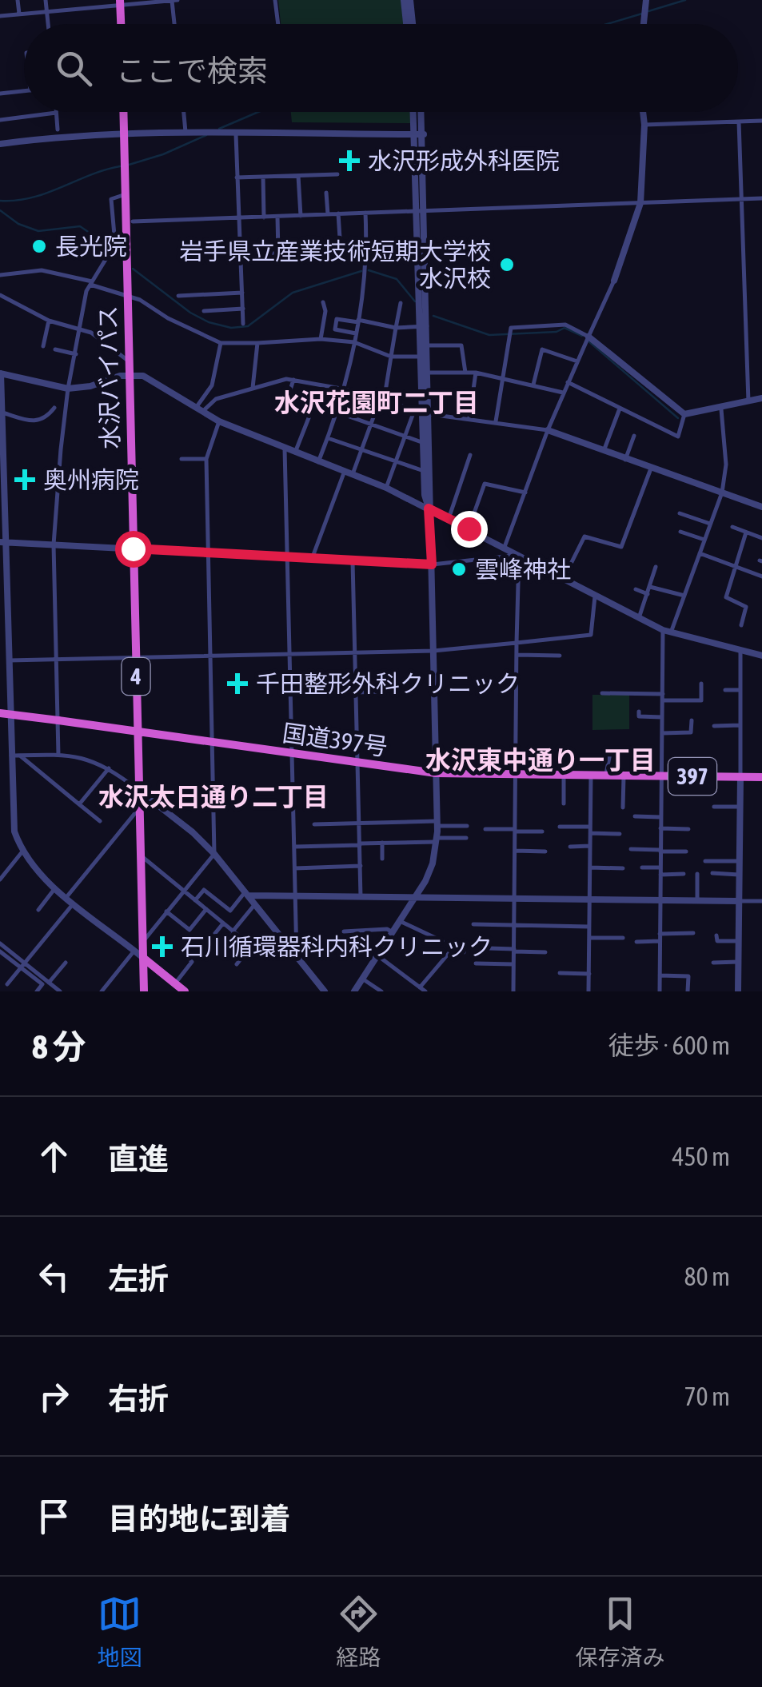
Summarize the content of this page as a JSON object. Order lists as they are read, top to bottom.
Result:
{
  "streets": {
    "highway": [
      "水沢バイパス",
      "4",
      "国道397号",
      "397"
    ]
  },
  "crossings": [
    ["水沢バイパス", "国道397号"]
  ],
  "districts": ["水沢花園町二丁目", "水沢東中通り一丁目", "水沢太日通り二丁目"],
  "places": {
    "health": [
      "水沢形成外科医院",
      "奥州病院",
      "千田整形外科クリニック",
      "石川循環器科内科クリニック"
    ],
    "other": ["長光院", "岩手県立産業技術短期大学校 水沢校", "雲峰神社"]
  },
  "page": {
    "search": "ここで検索",
    "heading": ["8 分", "徒歩 · 600 m"],
    "list": [
      ["直進", "450 m"],
      ["左折", "80 m"],
      ["右折", "70 m"],
      "目的地に到着"
    ],
    "nav": ["地図", "経路", "保存済み"]
  }
}
